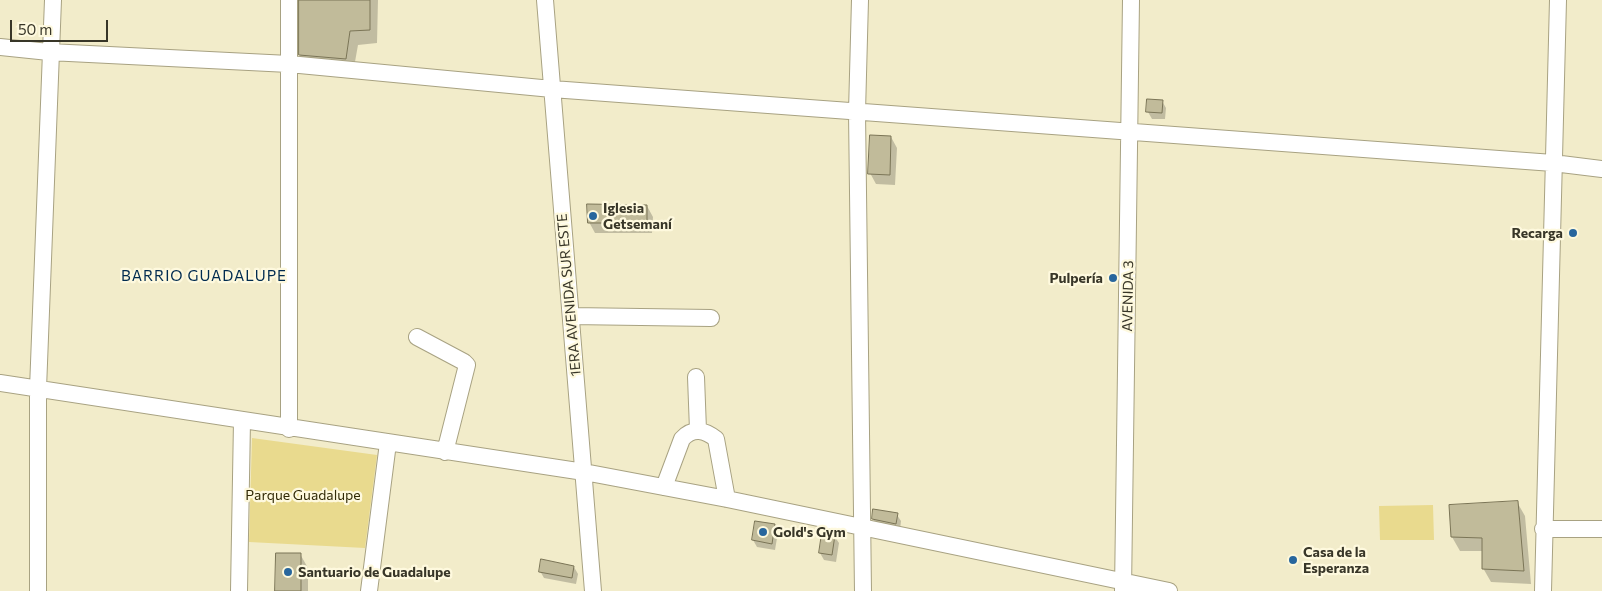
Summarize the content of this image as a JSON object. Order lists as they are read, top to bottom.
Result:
{
  "streets": {
    "street": ["1ERA AVENIDA SUR ESTE", "AVENIDA 3"]
  },
  "districts": ["BARRIO GUADALUPE"],
  "parks": ["Parque Guadalupe"],
  "places": [
    "Iglesia Getsemaní",
    "Recarga",
    "Pulpería",
    "Gold's Gym",
    "Casa de la Esperanza",
    "Santuario de Guadalupe"
  ],
  "scale_bar": "50 m"
}
